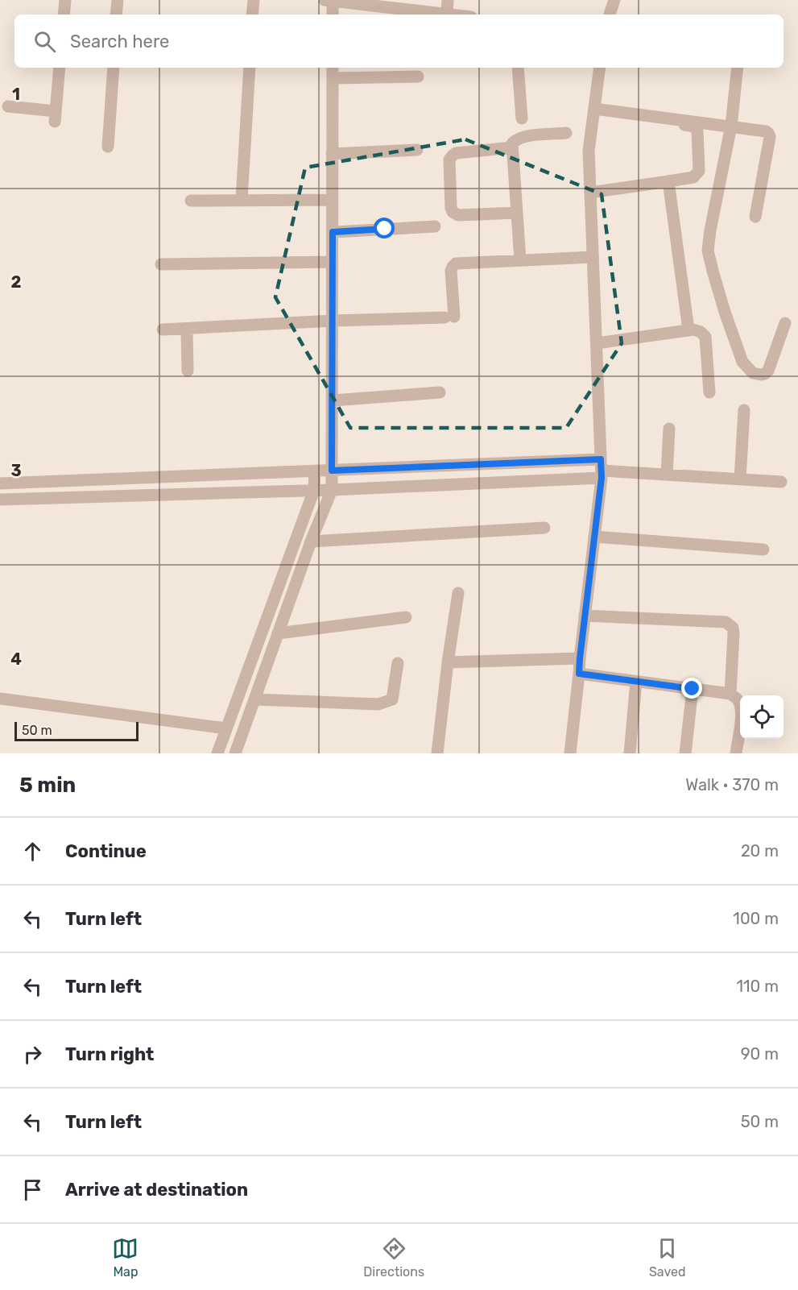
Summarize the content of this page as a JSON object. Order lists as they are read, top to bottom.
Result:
{
  "scale_bar": "50 m",
  "page": {
    "search": "Search here",
    "scale": "50 m",
    "heading": ["5 min", "Walk · 370 m"],
    "list": [
      ["Continue", "20 m"],
      ["Turn left", "100 m"],
      ["Turn left", "110 m"],
      ["Turn right", "90 m"],
      ["Turn left", "50 m"],
      "Arrive at destination"
    ],
    "nav": ["Map", "Directions", "Saved"]
  },
  "grid": {
    "rows": [
      "1",
      "2",
      "3",
      "4"
    ]
  }
}
